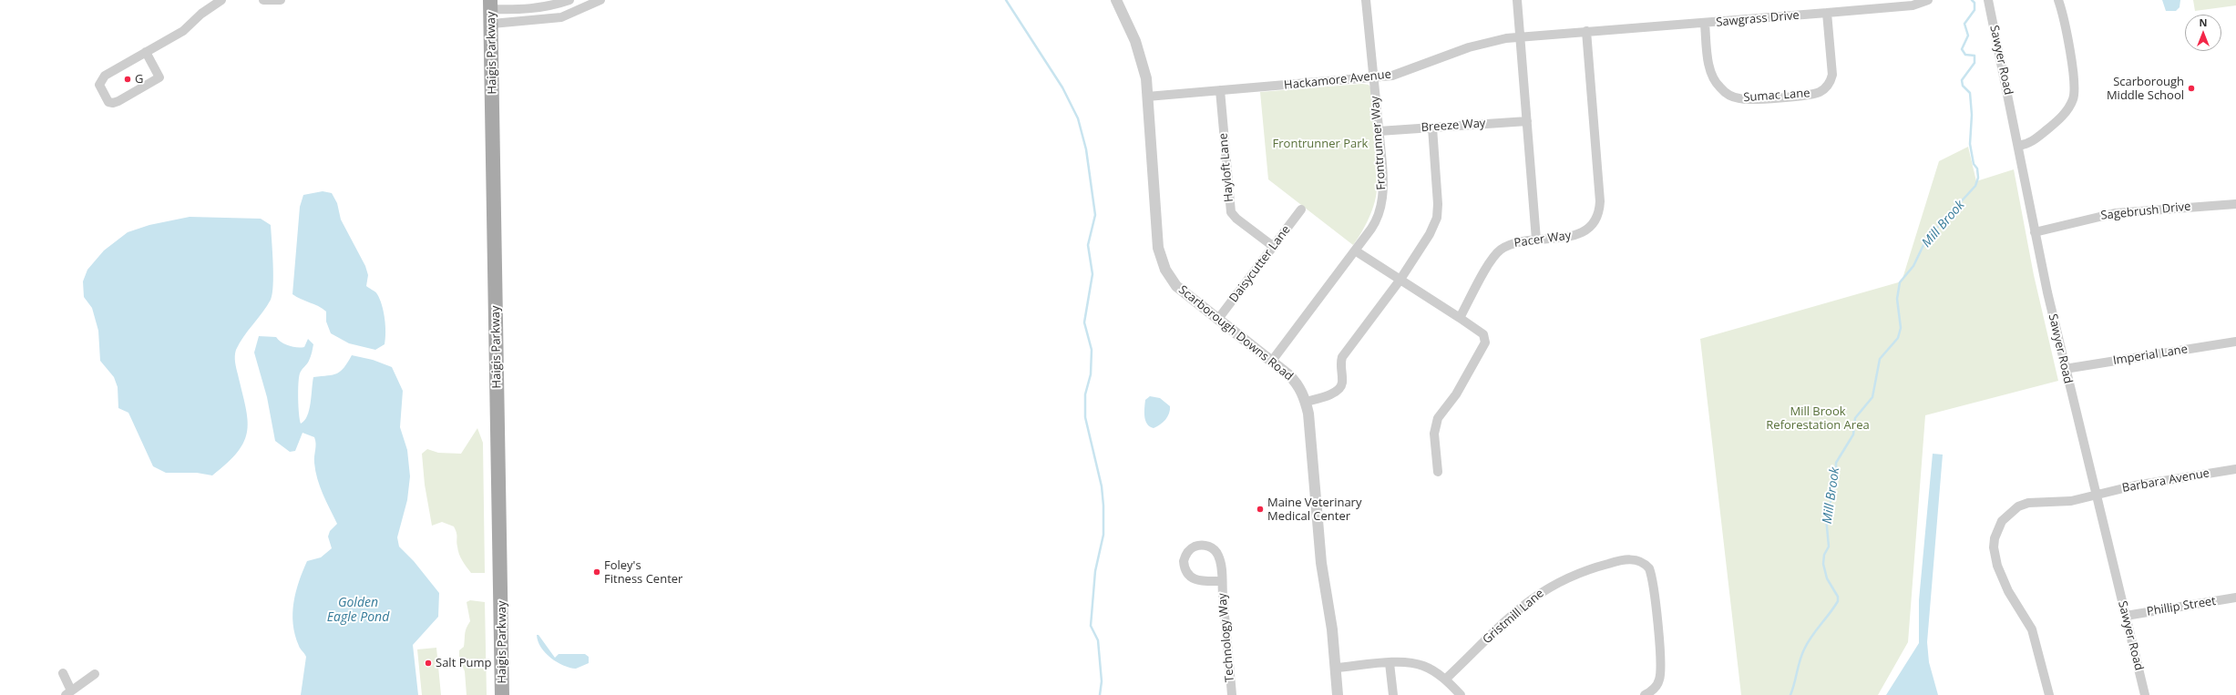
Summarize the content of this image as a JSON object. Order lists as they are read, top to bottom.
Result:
{
  "streets": {
    "main road": ["Haigis Parkway"],
    "street": [
      "Sawgrass Drive",
      "Sawyer Road",
      "Hackamore Avenue",
      "Sumac Lane",
      "Breeze Way",
      "Frontrunner Way",
      "Hayloft Lane",
      "Sagebrush Drive",
      "Pacer Way",
      "Daisycutter Lane",
      "Scarborough Downs Road",
      "Imperial Lane",
      "Barbara Avenue",
      "Phillip Street",
      "Gristmill Lane",
      "Technology Way"
    ]
  },
  "crossings": [
    ["Sawgrass Drive", "Hackamore Avenue"],
    ["Sawgrass Drive", "Sumac Lane"],
    ["Sawgrass Drive", "Pacer Way"],
    ["Sawyer Road", "Sagebrush Drive"],
    ["Sawyer Road", "Imperial Lane"],
    ["Sawyer Road", "Barbara Avenue"],
    ["Sawyer Road", "Phillip Street"],
    ["Hackamore Avenue", "Frontrunner Way"],
    ["Hackamore Avenue", "Hayloft Lane"],
    ["Hackamore Avenue", "Pacer Way"],
    ["Hackamore Avenue", "Scarborough Downs Road"],
    ["Breeze Way", "Frontrunner Way"],
    ["Frontrunner Way", "Scarborough Downs Road"],
    ["Hayloft Lane", "Daisycutter Lane"],
    ["Daisycutter Lane", "Scarborough Downs Road"]
  ],
  "water": ["Mill Brook", "Golden Eagle Pond"],
  "parks": ["Frontrunner Park", "Mill Brook Reforestation Area"],
  "places": [
    "G",
    "Scarborough Middle School",
    "Maine Veterinary Medical Center",
    "Foley's Fitness Center",
    "Salt Pump"
  ],
  "north": "top"
}
